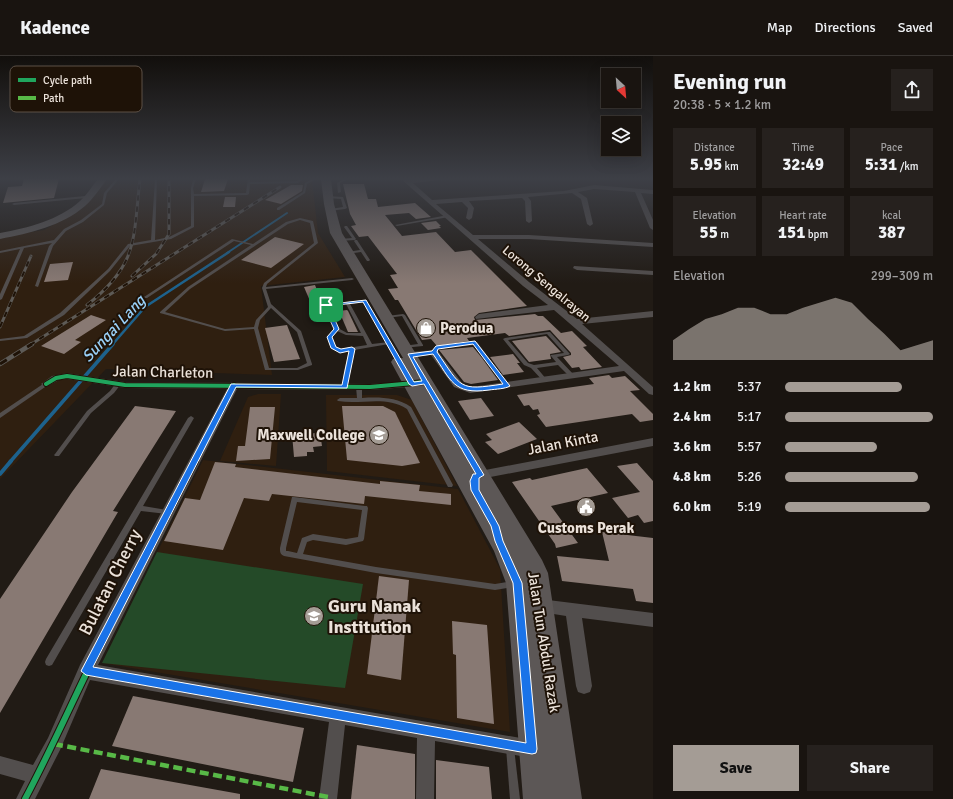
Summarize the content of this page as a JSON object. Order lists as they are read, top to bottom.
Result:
{
  "streets": {
    "main road": ["Jalan Tun Abdul Razak"],
    "street": [
      "Lorong Sengalrayan",
      "Jalan Charleton",
      "Jalan Kinta",
      "Bulatan Cherry"
    ]
  },
  "crossings": [
    ["Jalan Charleton", "Bulatan Cherry"],
    ["Jalan Charleton", "Jalan Tun Abdul Razak"],
    ["Jalan Kinta", "Jalan Tun Abdul Razak"]
  ],
  "water": ["Sungai Lang"],
  "places": {
    "shop": ["Perodua"],
    "school or university": ["Maxwell College", "Guru Nanak Institution"],
    "public building": ["Customs Perak"]
  },
  "legend": ["Cycle path", "Path"],
  "north": "bottom right",
  "page": {
    "header": "Kadence",
    "nav": ["Map", "Directions", "Saved"],
    "heading": ["Evening run", "20:38 · 5 × 1.2 km"],
    "stats": [
      ["Distance", "5.95 km"],
      ["Time", "32:49"],
      ["Pace", "5:31 /km"],
      ["Elevation", "55 m"],
      ["Heart rate", "151 bpm"],
      ["kcal", "387"]
    ],
    "chart": ["Elevation", "299–309 m"],
    "list": [
      {
        "name": "1.2 km",
        "note": "5:37"
      },
      {
        "name": "2.4 km",
        "note": "5:17"
      },
      {
        "name": "3.6 km",
        "note": "5:57"
      },
      {
        "name": "4.8 km",
        "note": "5:26"
      },
      {
        "name": "6.0 km",
        "note": "5:19"
      }
    ],
    "buttons": ["Save", "Share"]
  }
}
